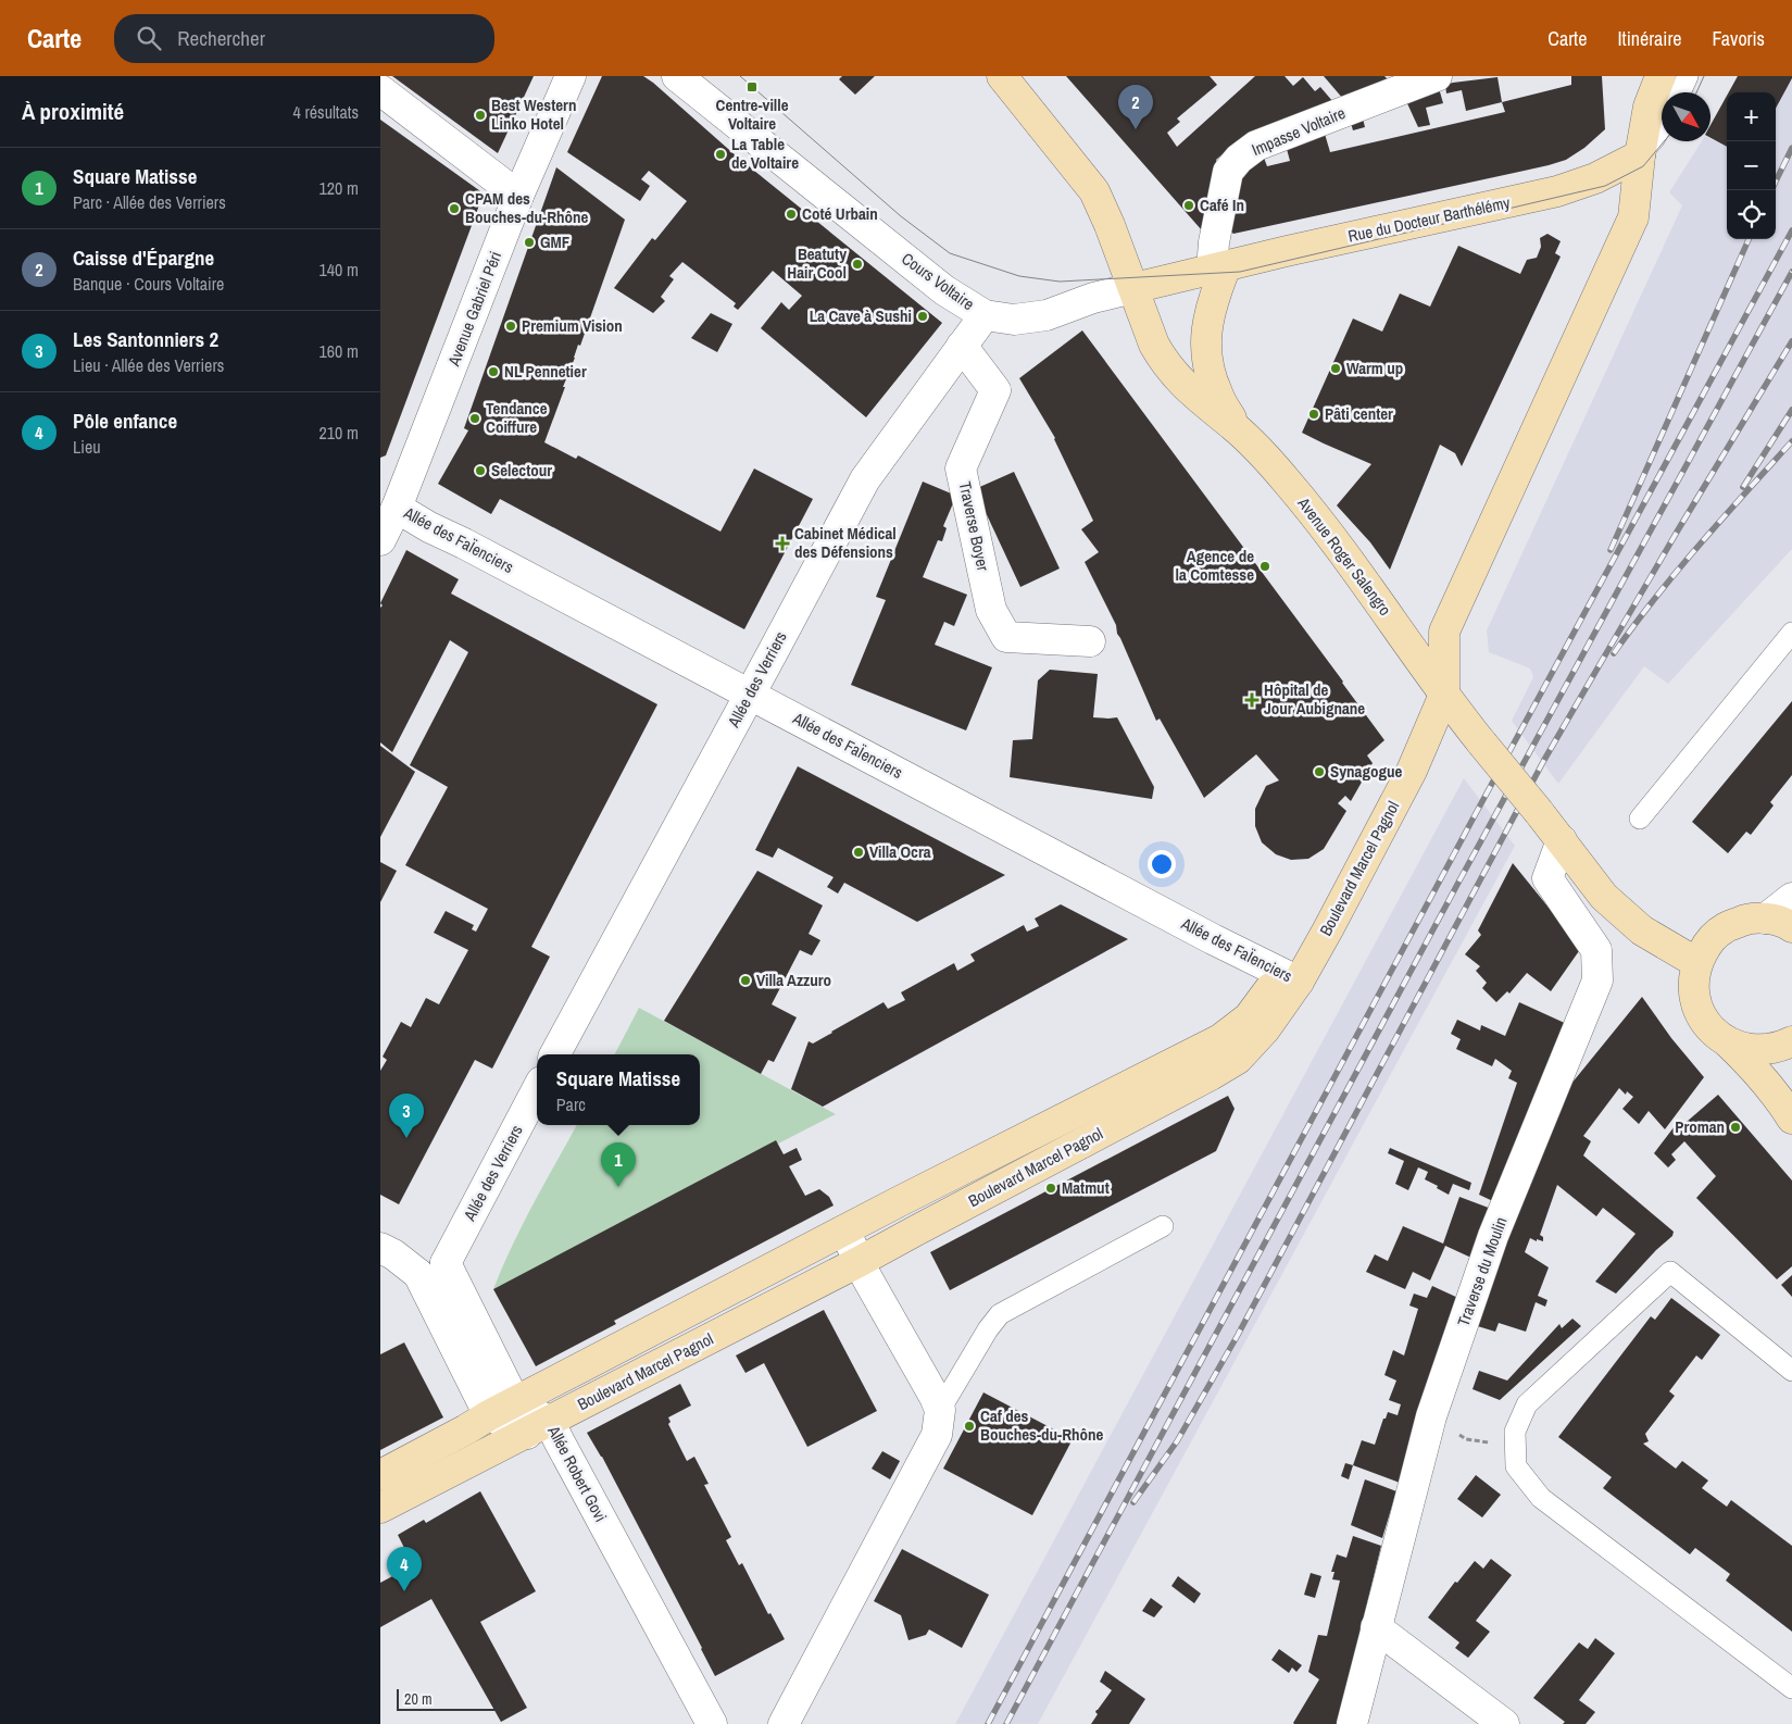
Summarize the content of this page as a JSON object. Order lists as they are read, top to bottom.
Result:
{
  "streets": {
    "main road": ["Rue du Docteur Barthélémy", "Avenue Roger Salengro", "Boulevard Marcel Pagnol"],
    "street": [
      "Impasse Voltaire",
      "Cours Voltaire",
      "Avenue Gabriel Péri",
      "Traverse Boyer",
      "Allée des FaÏenciers",
      "Allée des Verriers",
      "Traverse du Moulin",
      "Allée Robert Govi"
    ]
  },
  "crossings": [
    ["Impasse Voltaire", "Rue du Docteur Barthélémy"],
    ["Impasse Voltaire", "Avenue Roger Salengro"],
    ["Rue du Docteur Barthélémy", "Cours Voltaire"],
    ["Rue du Docteur Barthélémy", "Avenue Roger Salengro"],
    ["Cours Voltaire", "Avenue Roger Salengro"],
    ["Cours Voltaire", "Allée des Verriers"],
    ["Avenue Gabriel Péri", "Allée des FaÏenciers"],
    ["Traverse Boyer", "Allée des Verriers"],
    ["Allée des FaÏenciers", "Allée des Verriers"],
    ["Allée des FaÏenciers", "Boulevard Marcel Pagnol"],
    ["Avenue Roger Salengro", "Boulevard Marcel Pagnol"],
    ["Avenue Roger Salengro", "Traverse du Moulin"],
    ["Boulevard Marcel Pagnol", "Allée Robert Govi"]
  ],
  "places": {
    "transit": ["Centre-ville Voltaire"],
    "other": [
      "Best Western Linko Hotel",
      "La Table de Voltaire",
      "Café In",
      "CPAM des Bouches-du-Rhône",
      "Coté Urbain",
      "GMF",
      "Beatuty Hair Cool",
      "La Cave à Sushi",
      "Premium Vision",
      "Warm up",
      "NL Pennetier",
      "Pâti center",
      "Tendance Coiffure",
      "Selectour",
      "Agence de la Comtesse",
      "Synagogue",
      "Villa Ocra",
      "Villa Azzuro",
      "Proman",
      "Matmut",
      "Caf des Bouches-du-Rhône"
    ],
    "health": ["Cabinet Médical des Défensions", "Hôpital de Jour Aubignane"]
  },
  "scale_bar": "20 m",
  "north": "bottom right",
  "page": {
    "header": "Carte",
    "search": "Rechercher",
    "nav": ["Carte", "Itinéraire", "Favoris"],
    "heading": ["À proximité", "4 résultats"],
    "pins": [
      "2",
      "3",
      "1",
      "4"
    ],
    "map_buttons": ["+", "−"],
    "list": [
      {
        "mark": "1",
        "name": "Square Matisse",
        "note": "Parc · Allée des Verriers",
        "value": "120 m"
      },
      {
        "mark": "2",
        "name": "Caisse d'Épargne",
        "note": "Banque · Cours Voltaire",
        "value": "140 m"
      },
      {
        "mark": "3",
        "name": "Les Santonniers 2",
        "note": "Lieu · Allée des Verriers",
        "value": "160 m"
      },
      {
        "mark": "4",
        "name": "Pôle enfance",
        "note": "Lieu",
        "value": "210 m"
      }
    ],
    "popup": ["Square Matisse", "Parc"],
    "scale": "20 m"
  }
}
